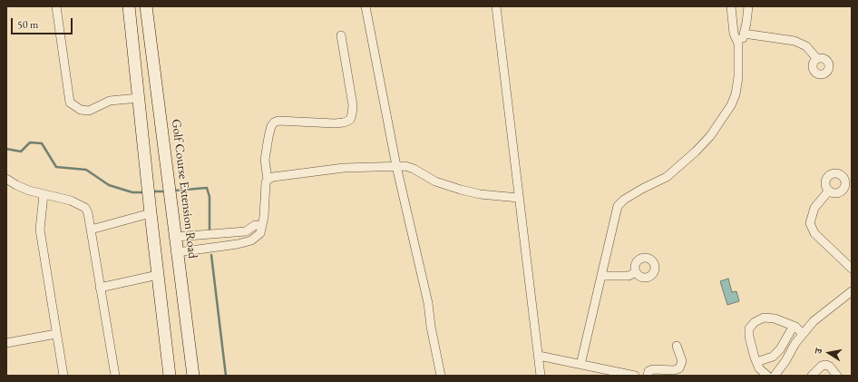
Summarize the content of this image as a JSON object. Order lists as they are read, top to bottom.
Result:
{
  "streets": {
    "main road": ["Golf Course Extension Road"]
  },
  "scale_bar": "50 m",
  "north": "left"
}
